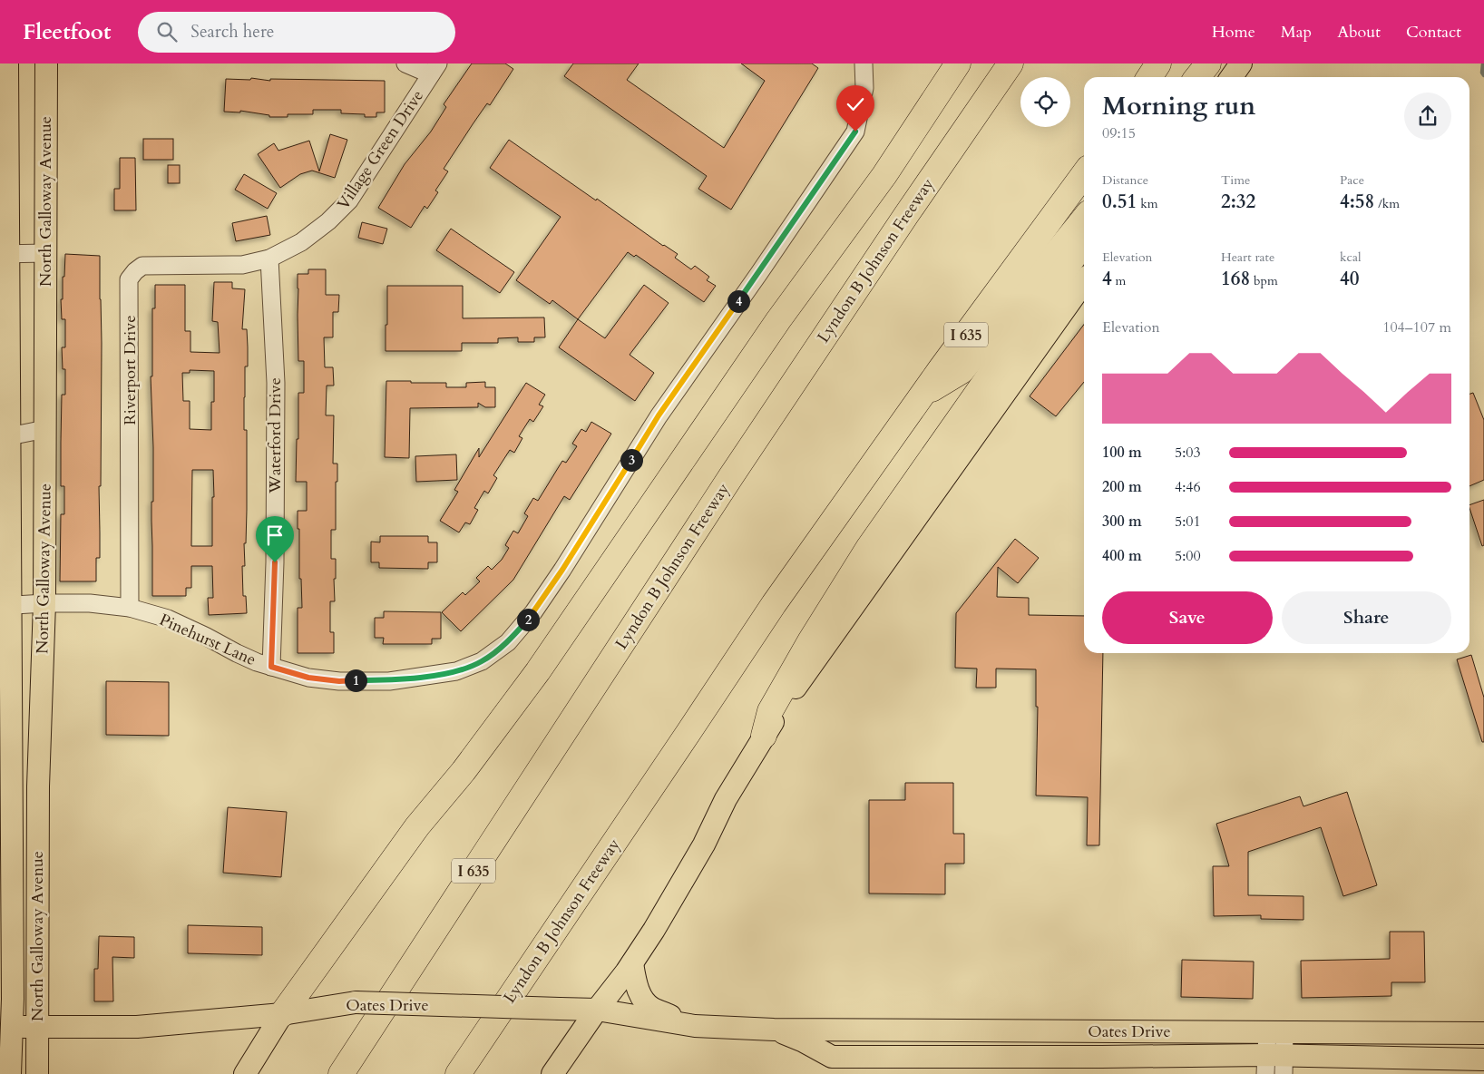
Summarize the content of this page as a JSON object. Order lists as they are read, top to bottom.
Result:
{
  "streets": {
    "highway": ["Lyndon B Johnson Freeway", "I 635"],
    "main road": ["North Galloway Avenue", "Oates Drive"],
    "street": [
      "Village Green Drive",
      "Riverport Drive",
      "Waterford Drive",
      "Pinehurst Lane"
    ]
  },
  "crossings": [
    ["Village Green Drive", "Riverport Drive"],
    ["Village Green Drive", "Waterford Drive"],
    ["North Galloway Avenue", "Pinehurst Lane"],
    ["North Galloway Avenue", "Oates Drive"],
    ["Riverport Drive", "Waterford Drive"],
    ["Riverport Drive", "Pinehurst Lane"],
    ["Waterford Drive", "Pinehurst Lane"]
  ],
  "page": {
    "header": "Fleetfoot",
    "search": "Search here",
    "nav": [
      "Home",
      "Map",
      "About",
      "Contact"
    ],
    "heading": ["Morning run", "09:15"],
    "stats": [
      ["Distance", "0.51 km"],
      ["Time", "2:32"],
      ["Pace", "4:58 /km"],
      ["Elevation", "4 m"],
      ["Heart rate", "168 bpm"],
      ["kcal", "40"]
    ],
    "pins": [
      "4",
      "3",
      "2",
      "1"
    ],
    "chart": ["Elevation", "104–107 m"],
    "list": [
      {
        "name": "100 m",
        "note": "5:03"
      },
      {
        "name": "200 m",
        "note": "4:46"
      },
      {
        "name": "300 m",
        "note": "5:01"
      },
      {
        "name": "400 m",
        "note": "5:00"
      }
    ],
    "buttons": ["Save", "Share"]
  }
}
